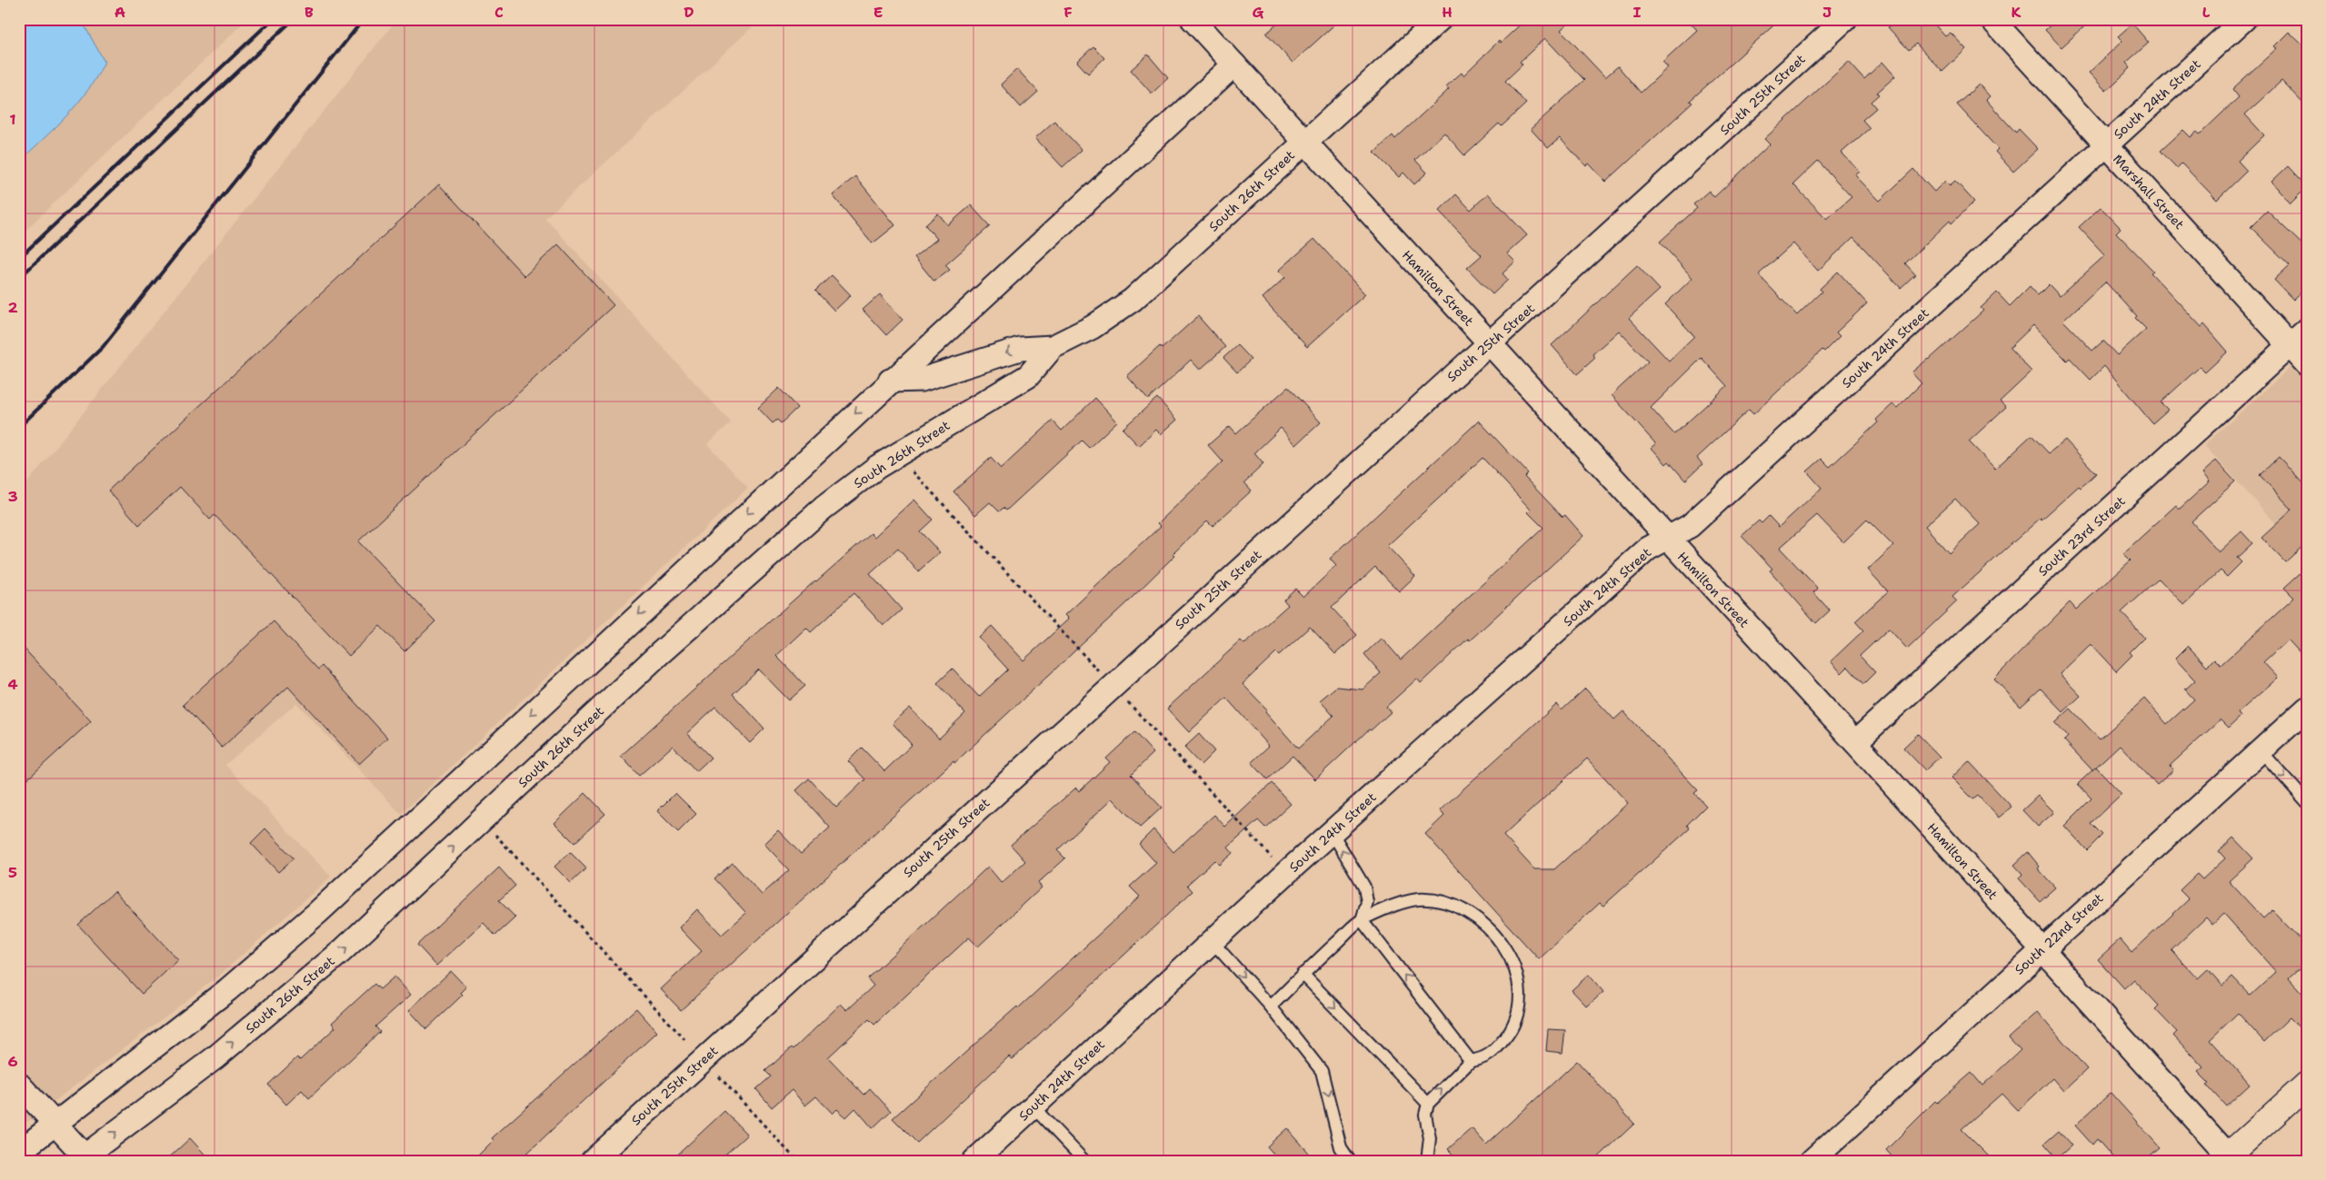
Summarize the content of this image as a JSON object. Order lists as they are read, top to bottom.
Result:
{
  "streets": {
    "street": [
      "South 25th Street",
      "South 24th Street",
      "South 26th Street",
      "Marshall Street",
      "Hamilton Street",
      "South 23rd Street",
      "South 22nd Street"
    ]
  },
  "crossings": [
    ["South 25th Street", "Hamilton Street"],
    ["South 24th Street", "Marshall Street"],
    ["South 24th Street", "Hamilton Street"],
    ["South 26th Street", "Hamilton Street"],
    ["Marshall Street", "South 23rd Street"],
    ["Hamilton Street", "South 23rd Street"],
    ["Hamilton Street", "South 22nd Street"]
  ],
  "grid": {
    "columns": [
      "A",
      "B",
      "C",
      "D",
      "E",
      "F",
      "G",
      "H",
      "I",
      "J",
      "K",
      "L"
    ],
    "rows": [
      "1",
      "2",
      "3",
      "4",
      "5",
      "6"
    ]
  }
}
